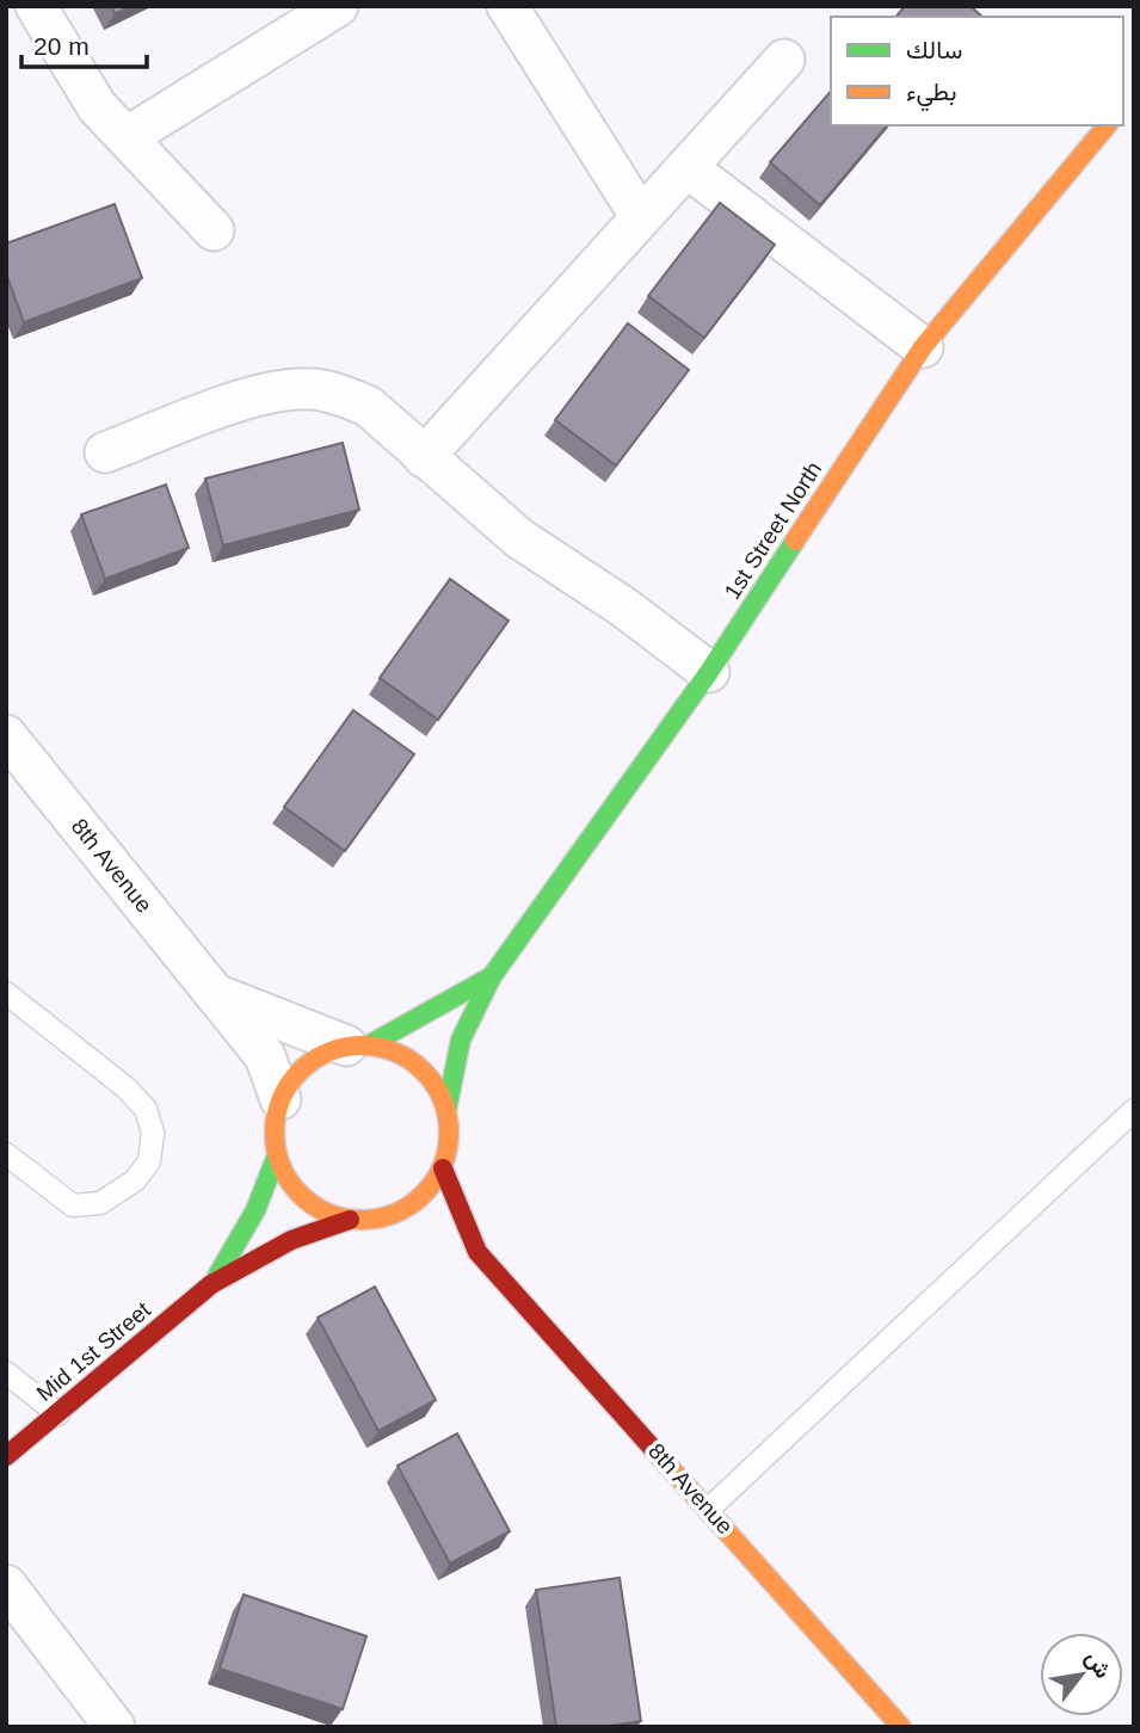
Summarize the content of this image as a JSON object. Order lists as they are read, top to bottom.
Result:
{
  "streets": {
    "main road": ["1st Street North", "8th Avenue", "Mid 1st Street"]
  },
  "crossings": [
    ["1st Street North", "8th Avenue"],
    ["1st Street North", "Mid 1st Street"],
    ["8th Avenue", "Mid 1st Street"]
  ],
  "legend": ["سالك", "بطيء"],
  "scale_bar": "20 m",
  "north": "top right"
}
